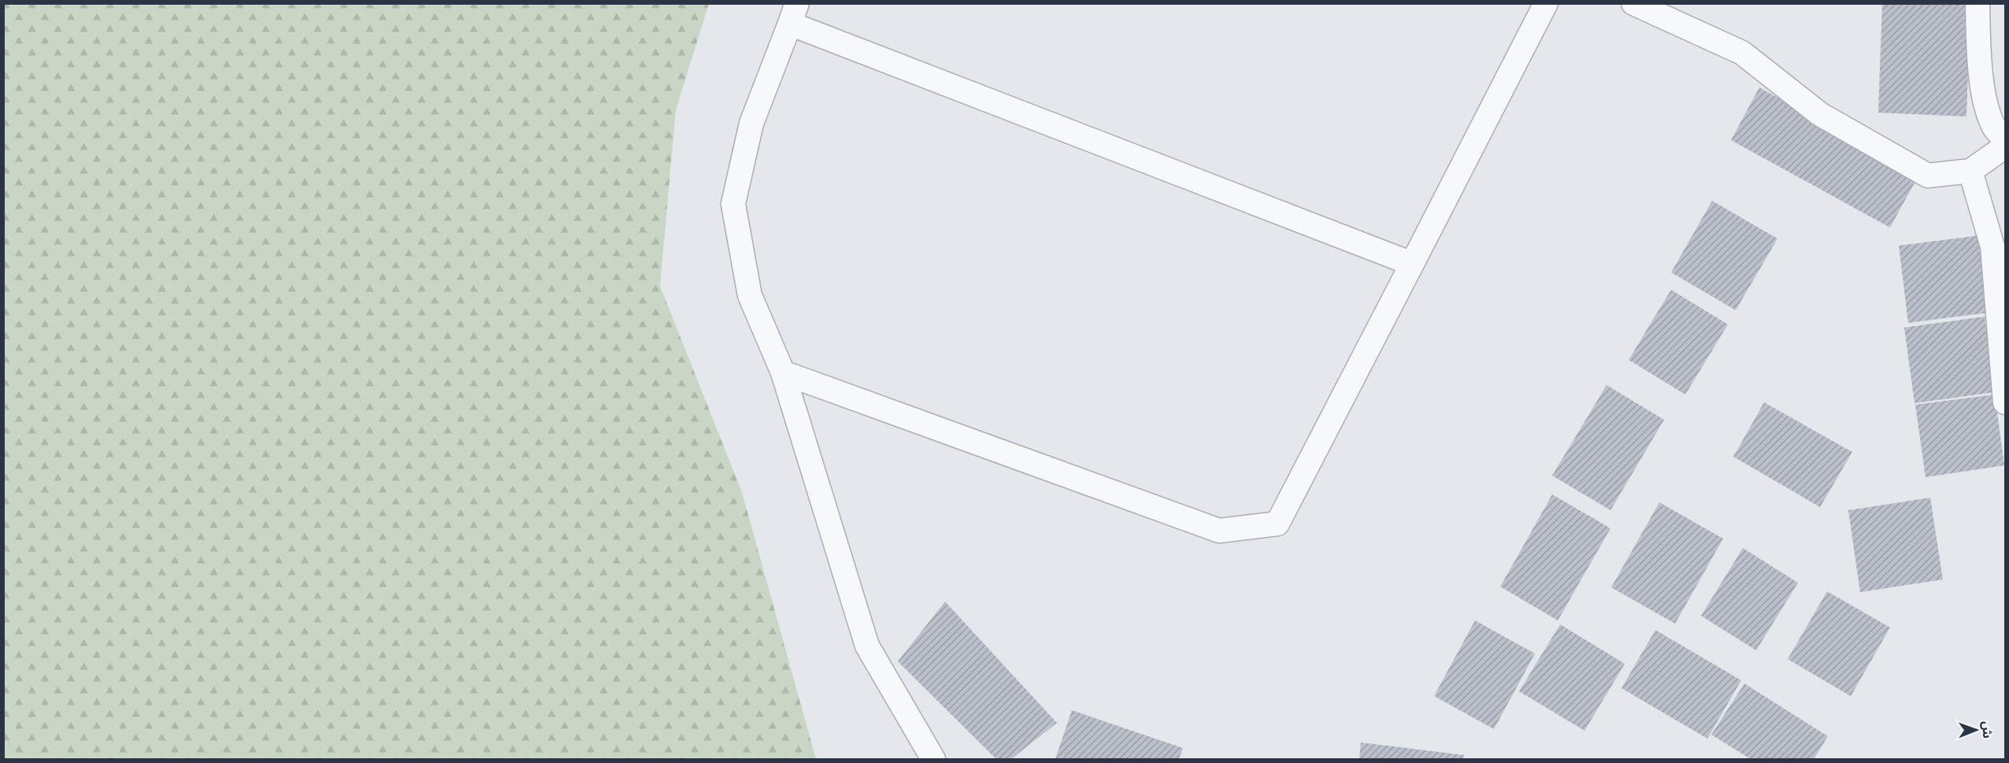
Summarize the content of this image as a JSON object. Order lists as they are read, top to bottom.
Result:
{
  "north": "right"
}
